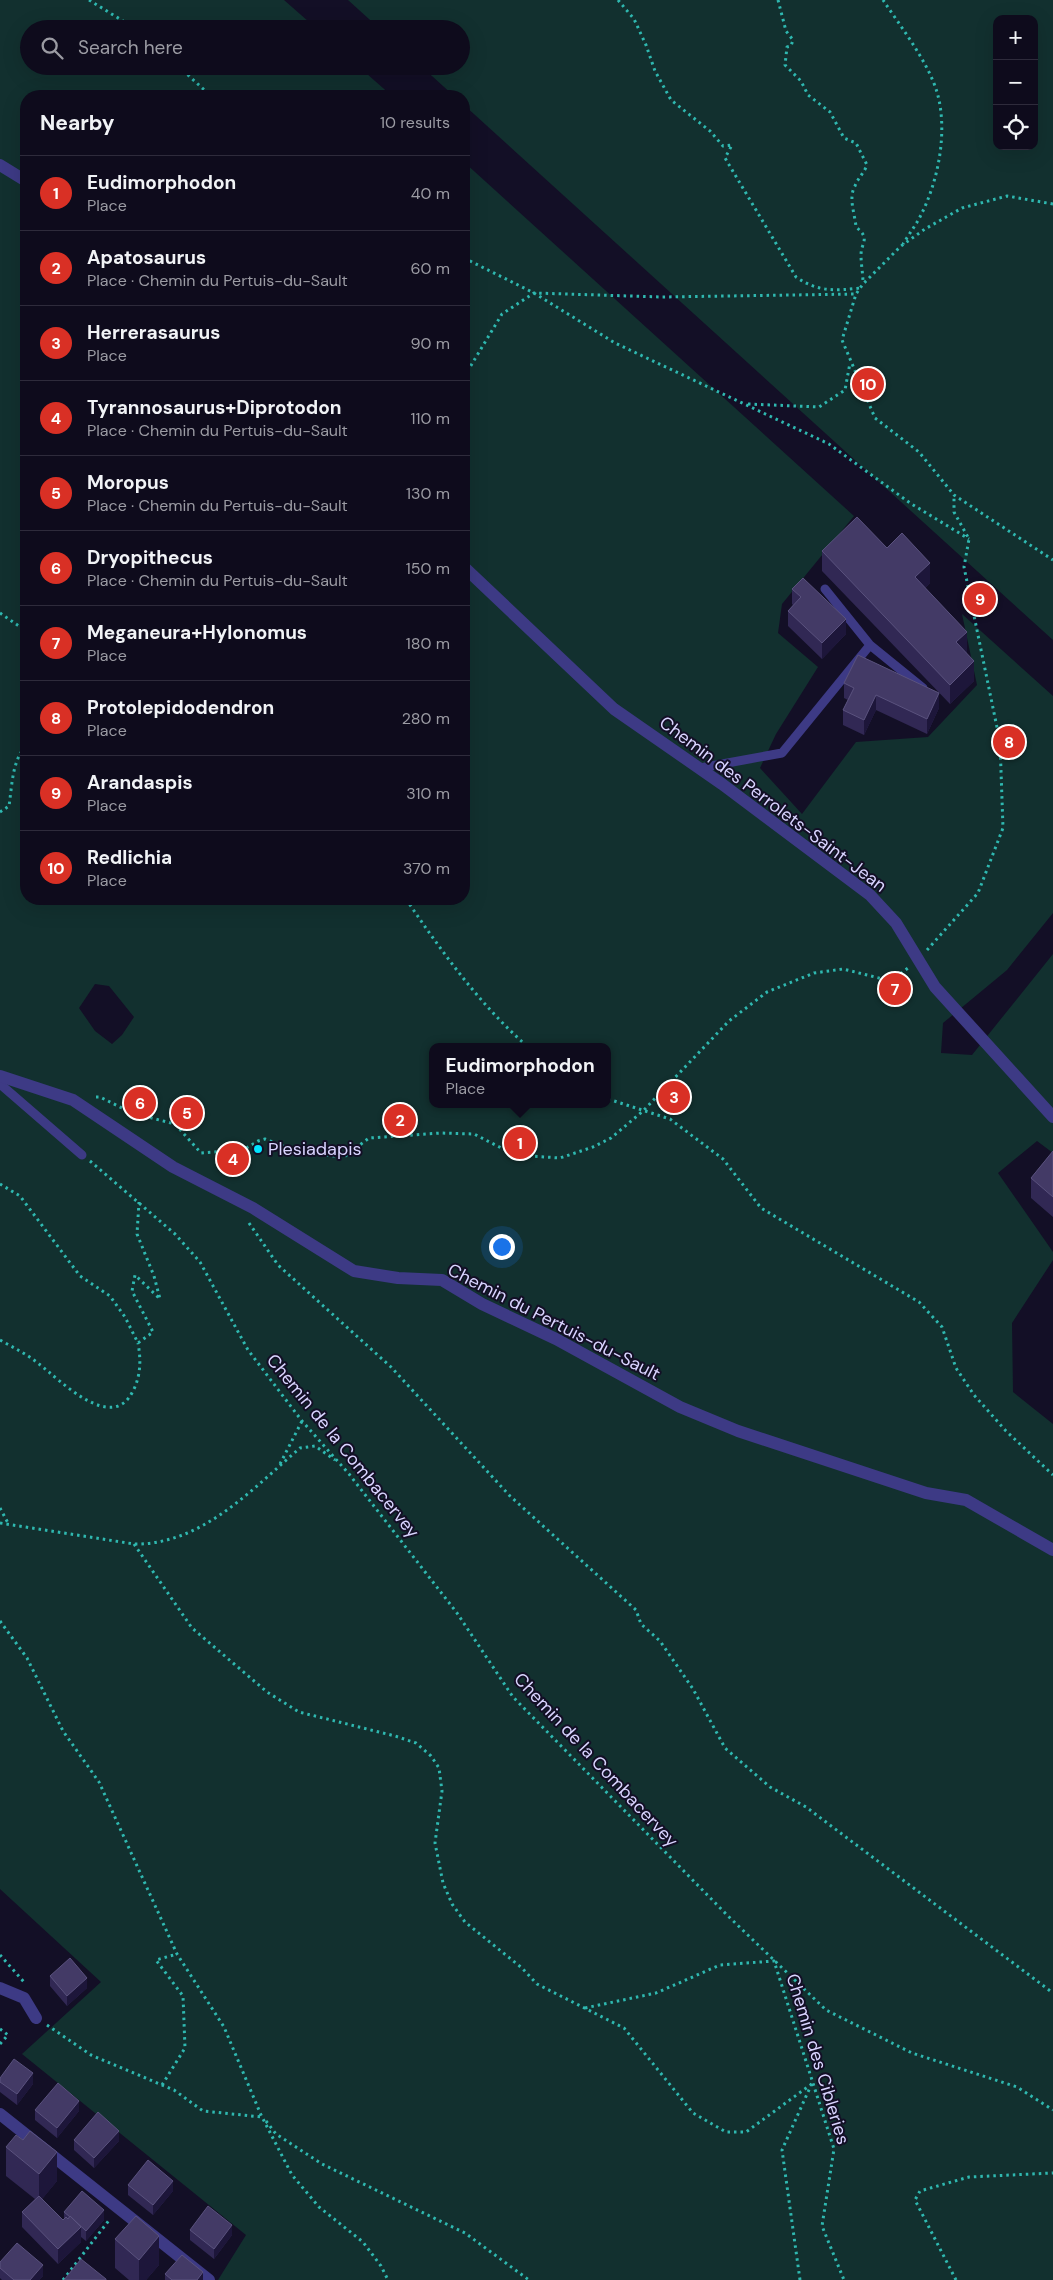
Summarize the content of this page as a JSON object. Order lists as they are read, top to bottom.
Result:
{
  "streets": {
    "street": ["Chemin des Perrolets-Saint-Jean", "Chemin du Pertuis-du-Sault"],
    "path": ["Chemin de la Combacervey", "Chemin des Cibleries"]
  },
  "crossings": [
    ["Chemin de la Combacervey", "Chemin des Cibleries"]
  ],
  "places": ["Plesiadapis"],
  "page": {
    "map_buttons": ["+", "−"],
    "search": "Search here",
    "heading": ["Nearby", "10 results"],
    "list": [
      {
        "mark": "1",
        "name": "Eudimorphodon",
        "note": "Place",
        "value": "40 m"
      },
      {
        "mark": "2",
        "name": "Apatosaurus",
        "note": "Place · Chemin du Pertuis-du-Sault",
        "value": "60 m"
      },
      {
        "mark": "3",
        "name": "Herrerasaurus",
        "note": "Place",
        "value": "90 m"
      },
      {
        "mark": "4",
        "name": "Tyrannosaurus+Diprotodon",
        "note": "Place · Chemin du Pertuis-du-Sault",
        "value": "110 m"
      },
      {
        "mark": "5",
        "name": "Moropus",
        "note": "Place · Chemin du Pertuis-du-Sault",
        "value": "130 m"
      },
      {
        "mark": "6",
        "name": "Dryopithecus",
        "note": "Place · Chemin du Pertuis-du-Sault",
        "value": "150 m"
      },
      {
        "mark": "7",
        "name": "Meganeura+Hylonomus",
        "note": "Place",
        "value": "180 m"
      },
      {
        "mark": "8",
        "name": "Protolepidodendron",
        "note": "Place",
        "value": "280 m"
      },
      {
        "mark": "9",
        "name": "Arandaspis",
        "note": "Place",
        "value": "310 m"
      },
      {
        "mark": "10",
        "name": "Redlichia",
        "note": "Place",
        "value": "370 m"
      }
    ],
    "pins": [
      "10",
      "9",
      "8",
      "7",
      "3",
      "6",
      "5",
      "2",
      "1",
      "4"
    ],
    "popup": ["Eudimorphodon", "Place"]
  }
}
